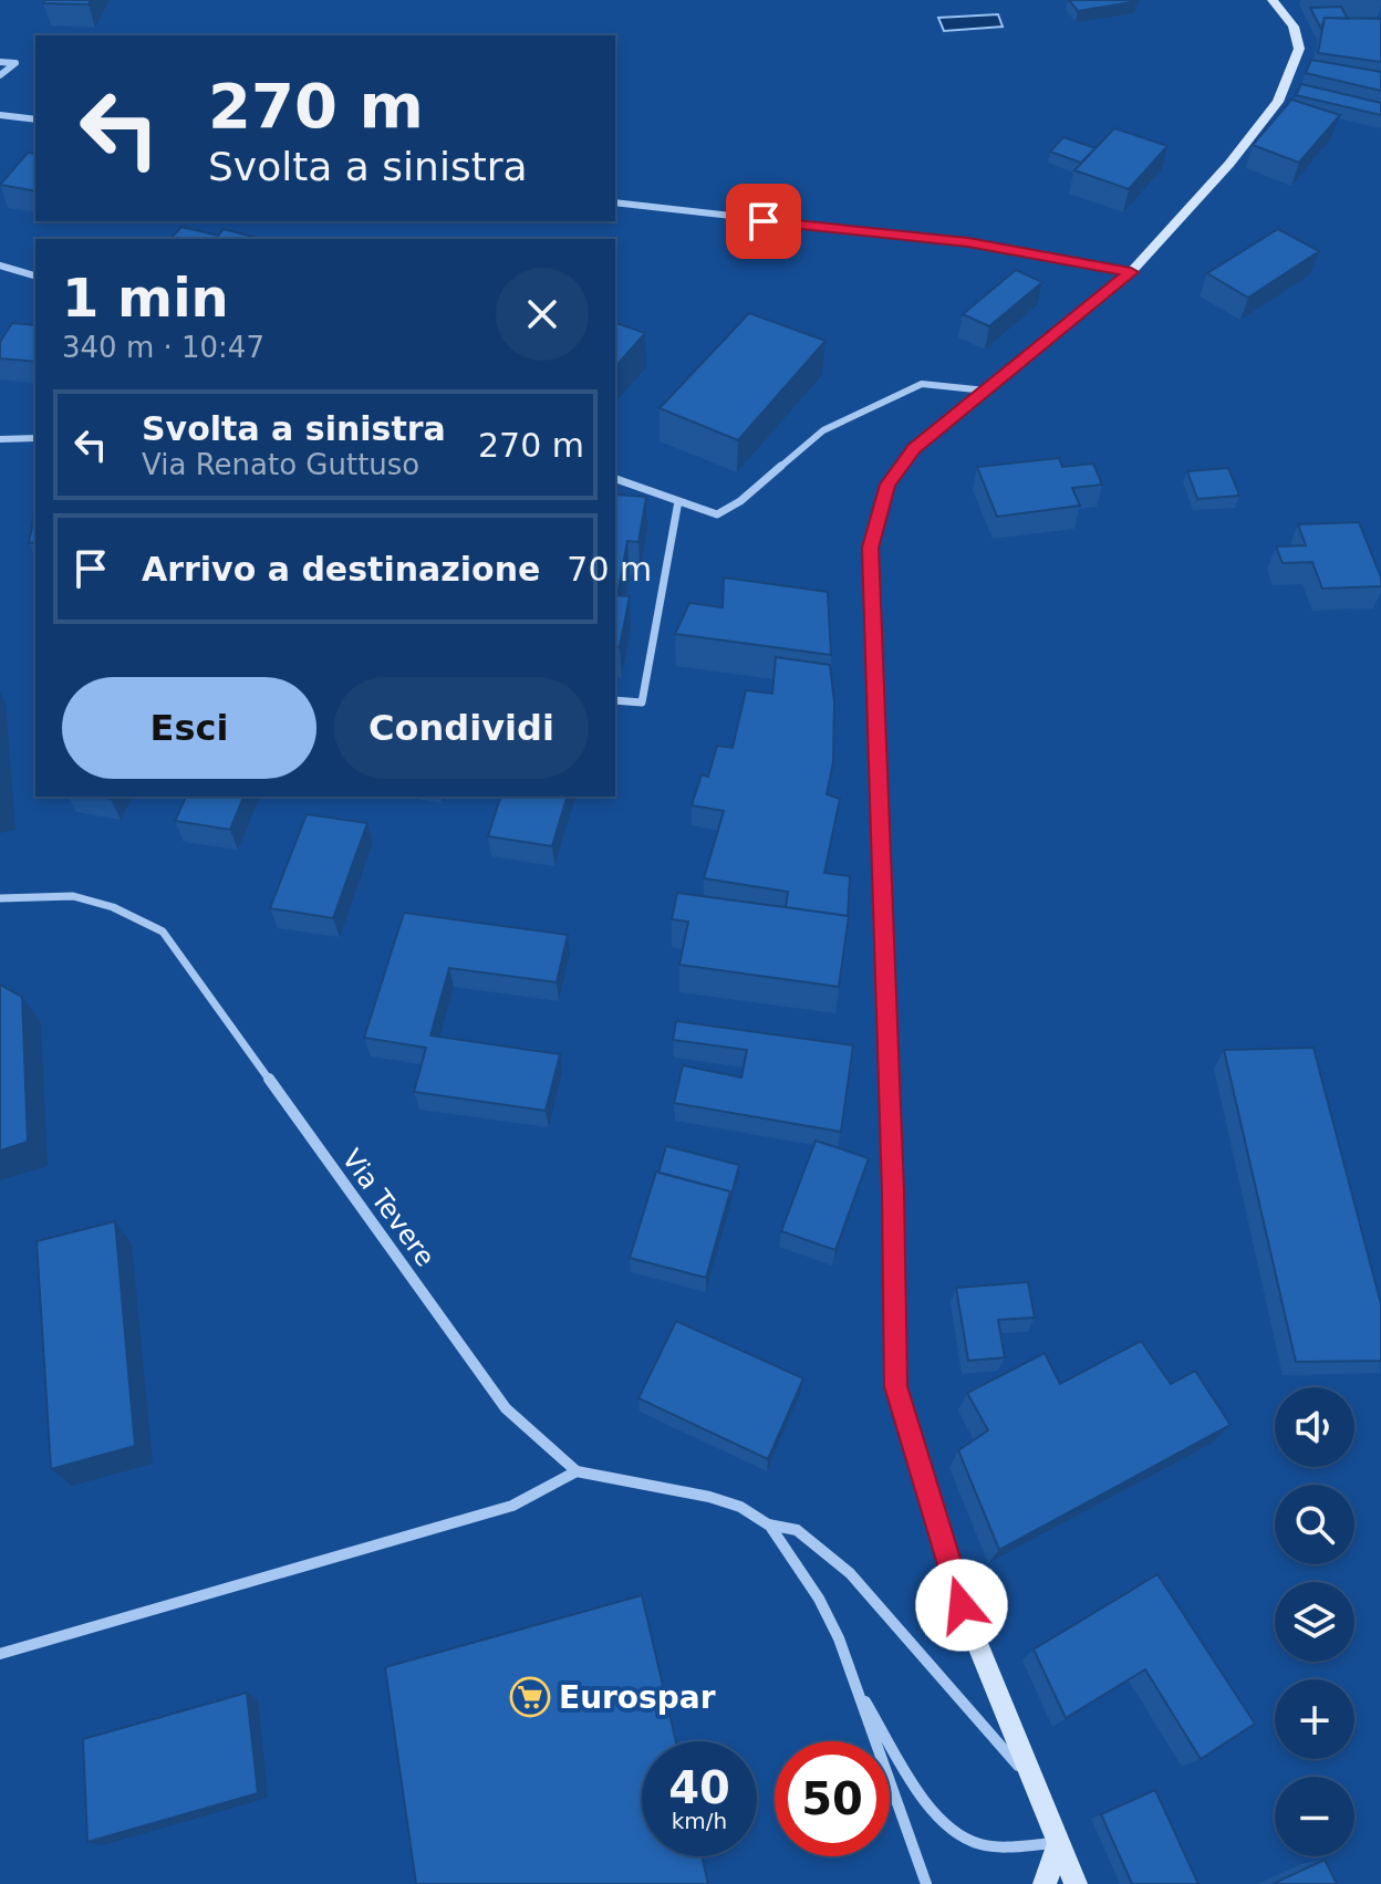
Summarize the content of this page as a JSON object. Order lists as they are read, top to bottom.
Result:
{
  "streets": {
    "street": ["Via Tevere"]
  },
  "places": {
    "supermarket": ["Eurospar"]
  },
  "page": {
    "turn": ["270 m", "Svolta a sinistra"],
    "heading": ["1 min", "340 m · 10:47"],
    "list": [
      {
        "name": "Svolta a sinistra",
        "note": "Via Renato Guttuso",
        "value": "270 m"
      },
      {
        "name": "Arrivo a destinazione",
        "value": "70 m"
      }
    ],
    "buttons": ["Esci", "Condividi"],
    "map_buttons": ["+", "−"],
    "speed": "40 km/h",
    "limit": "50"
  }
}
